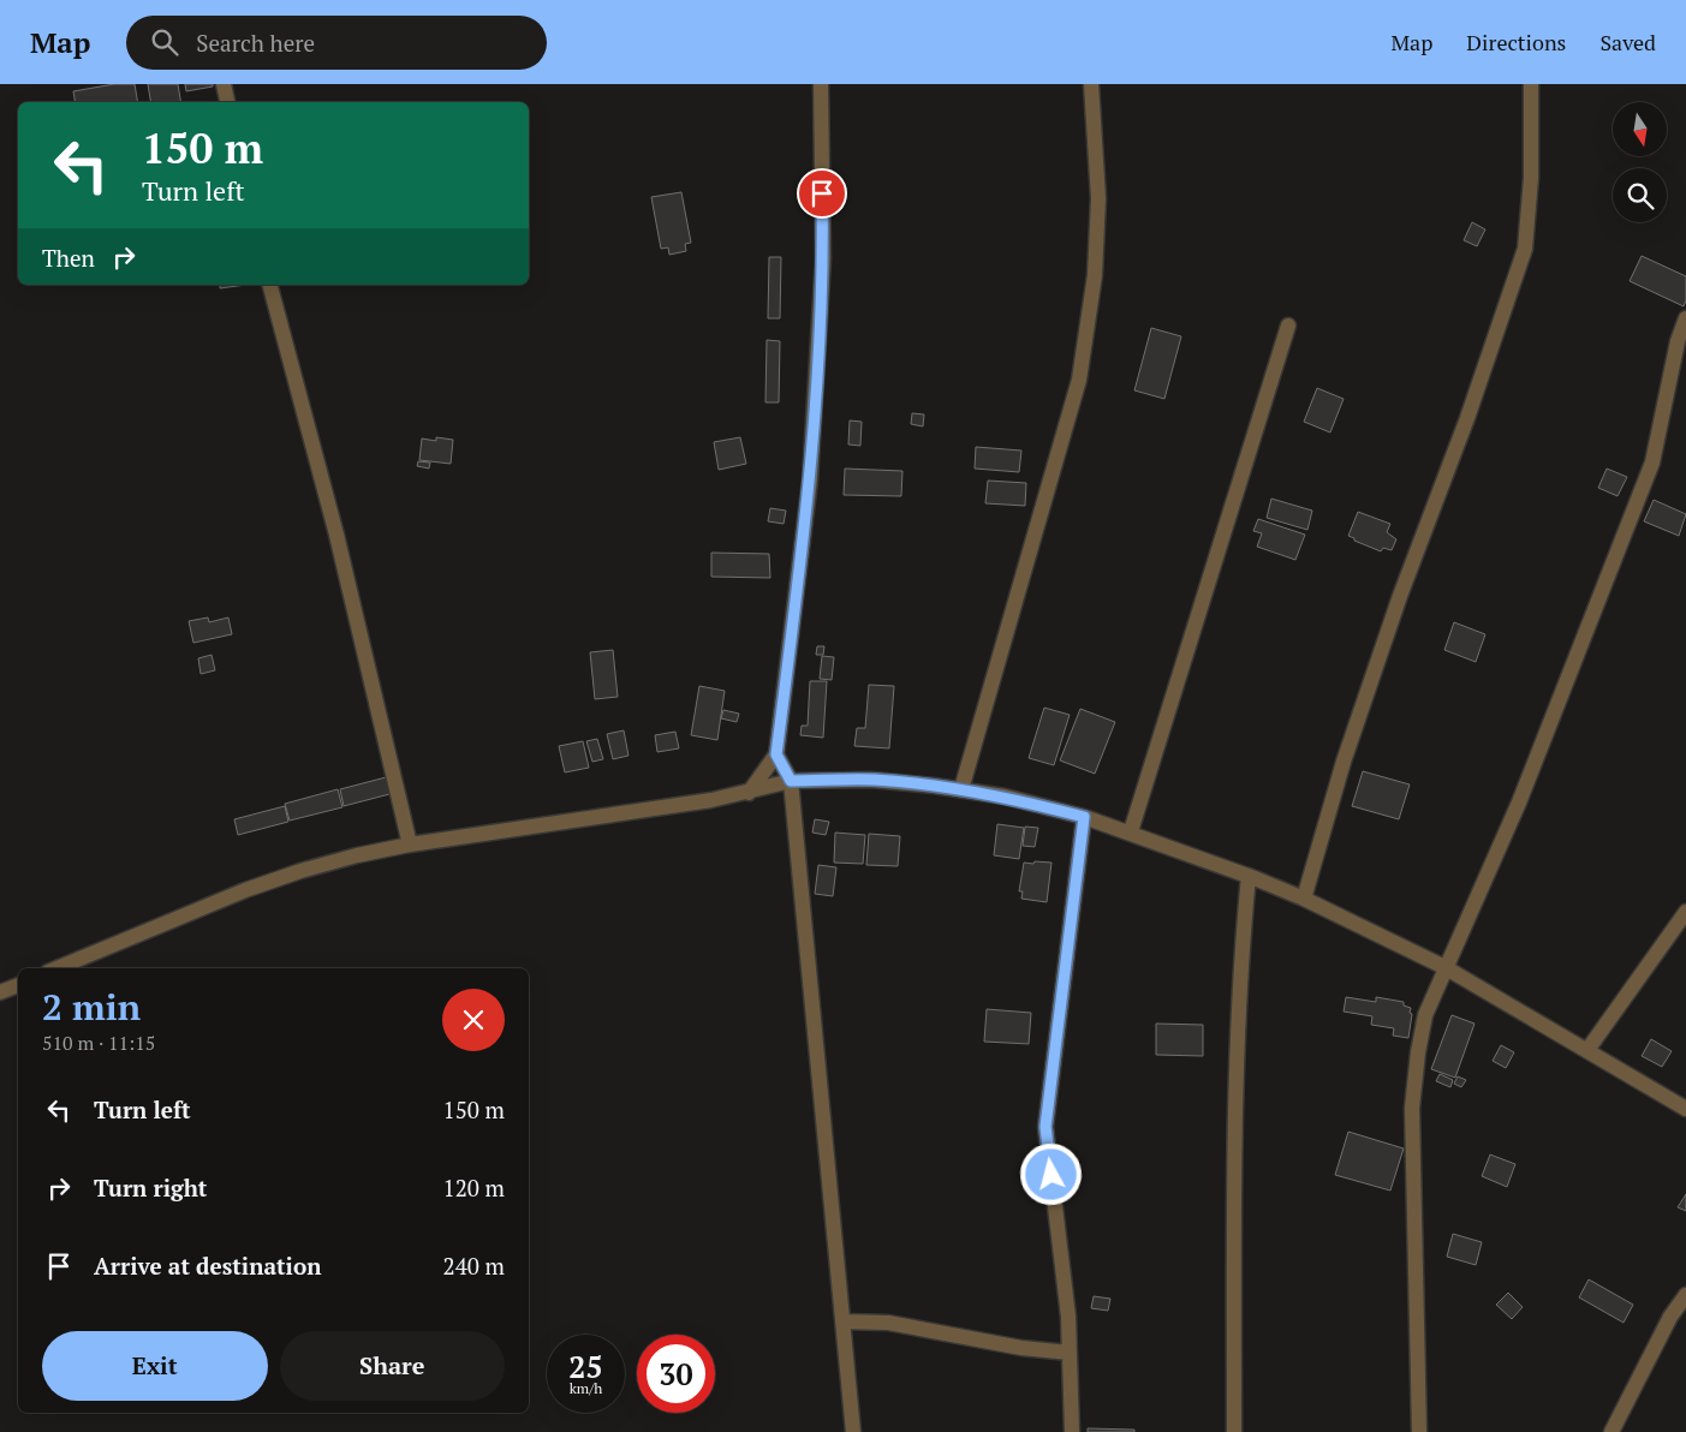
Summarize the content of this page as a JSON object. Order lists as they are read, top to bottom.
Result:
{
  "north": "bottom",
  "page": {
    "header": "Map",
    "search": "Search here",
    "nav": ["Map", "Directions", "Saved"],
    "turn": ["150 m", "Turn left"],
    "then": "Then",
    "heading": ["2 min", "510 m · 11:15"],
    "list": [
      {
        "name": "Turn left",
        "value": "150 m"
      },
      {
        "name": "Turn right",
        "value": "120 m"
      },
      {
        "name": "Arrive at destination",
        "value": "240 m"
      }
    ],
    "buttons": ["Exit", "Share"],
    "speed": "25 km/h",
    "limit": "30"
  }
}
